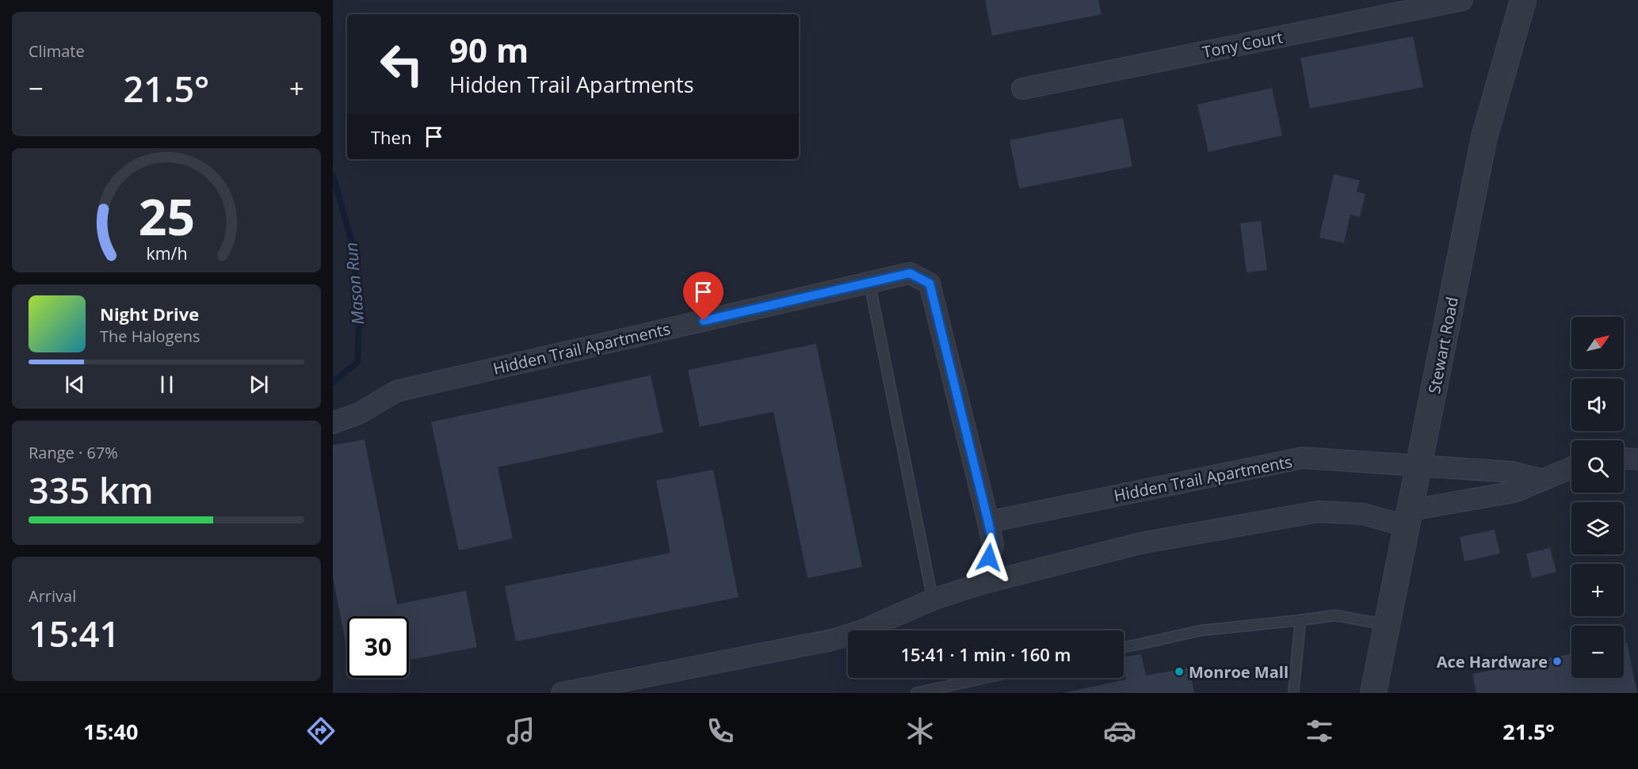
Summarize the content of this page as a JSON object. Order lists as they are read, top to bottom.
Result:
{
  "streets": {
    "street": ["Tony Court", "Stewart Road", "Hidden Trail Apartments"]
  },
  "crossings": [
    ["Stewart Road", "Hidden Trail Apartments"]
  ],
  "water": ["Mason Run"],
  "places": ["Ace Hardware", "Monroe Mall"],
  "north": "top right",
  "page": {
    "tile": [
      "Climate",
      ["Range · 67%", "335 km"],
      ["Arrival", "15:41"]
    ],
    "turn": ["90 m", "Hidden Trail Apartments"],
    "heat": ["−", "21.5°", "+"],
    "then": "Then",
    "song": ["Night Drive", "The Halogens"],
    "map_buttons": ["+", "−"],
    "limit": "30",
    "trip": "15:41 · 1 min · 160 m",
    "tabs": ["15:40", "21.5°"],
    "gauge": ["25", "km/h"]
  }
}
